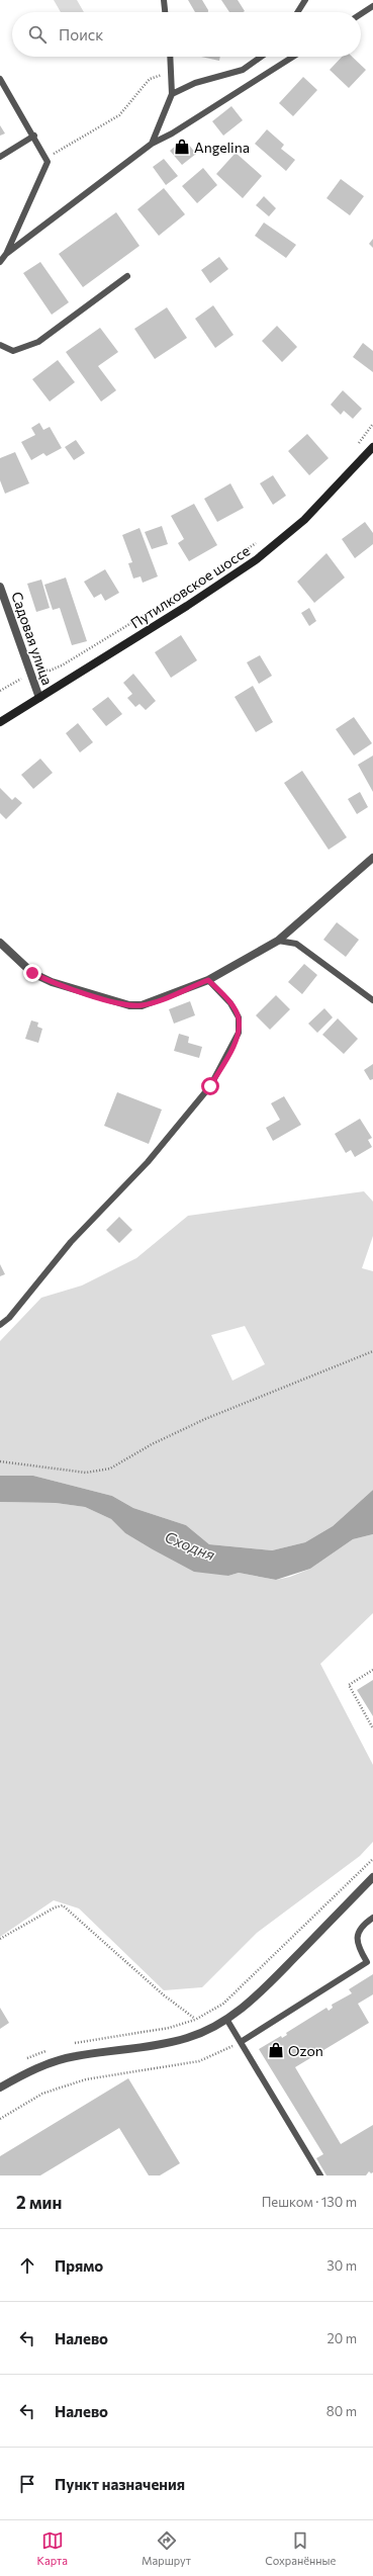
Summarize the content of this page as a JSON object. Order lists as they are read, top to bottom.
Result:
{
  "streets": {
    "main road": ["Путилковское шоссе"],
    "street": ["Садовая улица"]
  },
  "crossings": [
    ["Путилковское шоссе", "Садовая улица"]
  ],
  "water": ["Сходня"],
  "places": {
    "shop": ["Angelina", "Ozon"]
  },
  "page": {
    "search": "Поиск",
    "heading": ["2 мин", "Пешком · 130 m"],
    "list": [
      ["Прямо", "30 m"],
      ["Налево", "20 m"],
      ["Налево", "80 m"],
      "Пункт назначения"
    ],
    "nav": ["Карта", "Маршрут", "Сохранённые"]
  }
}
